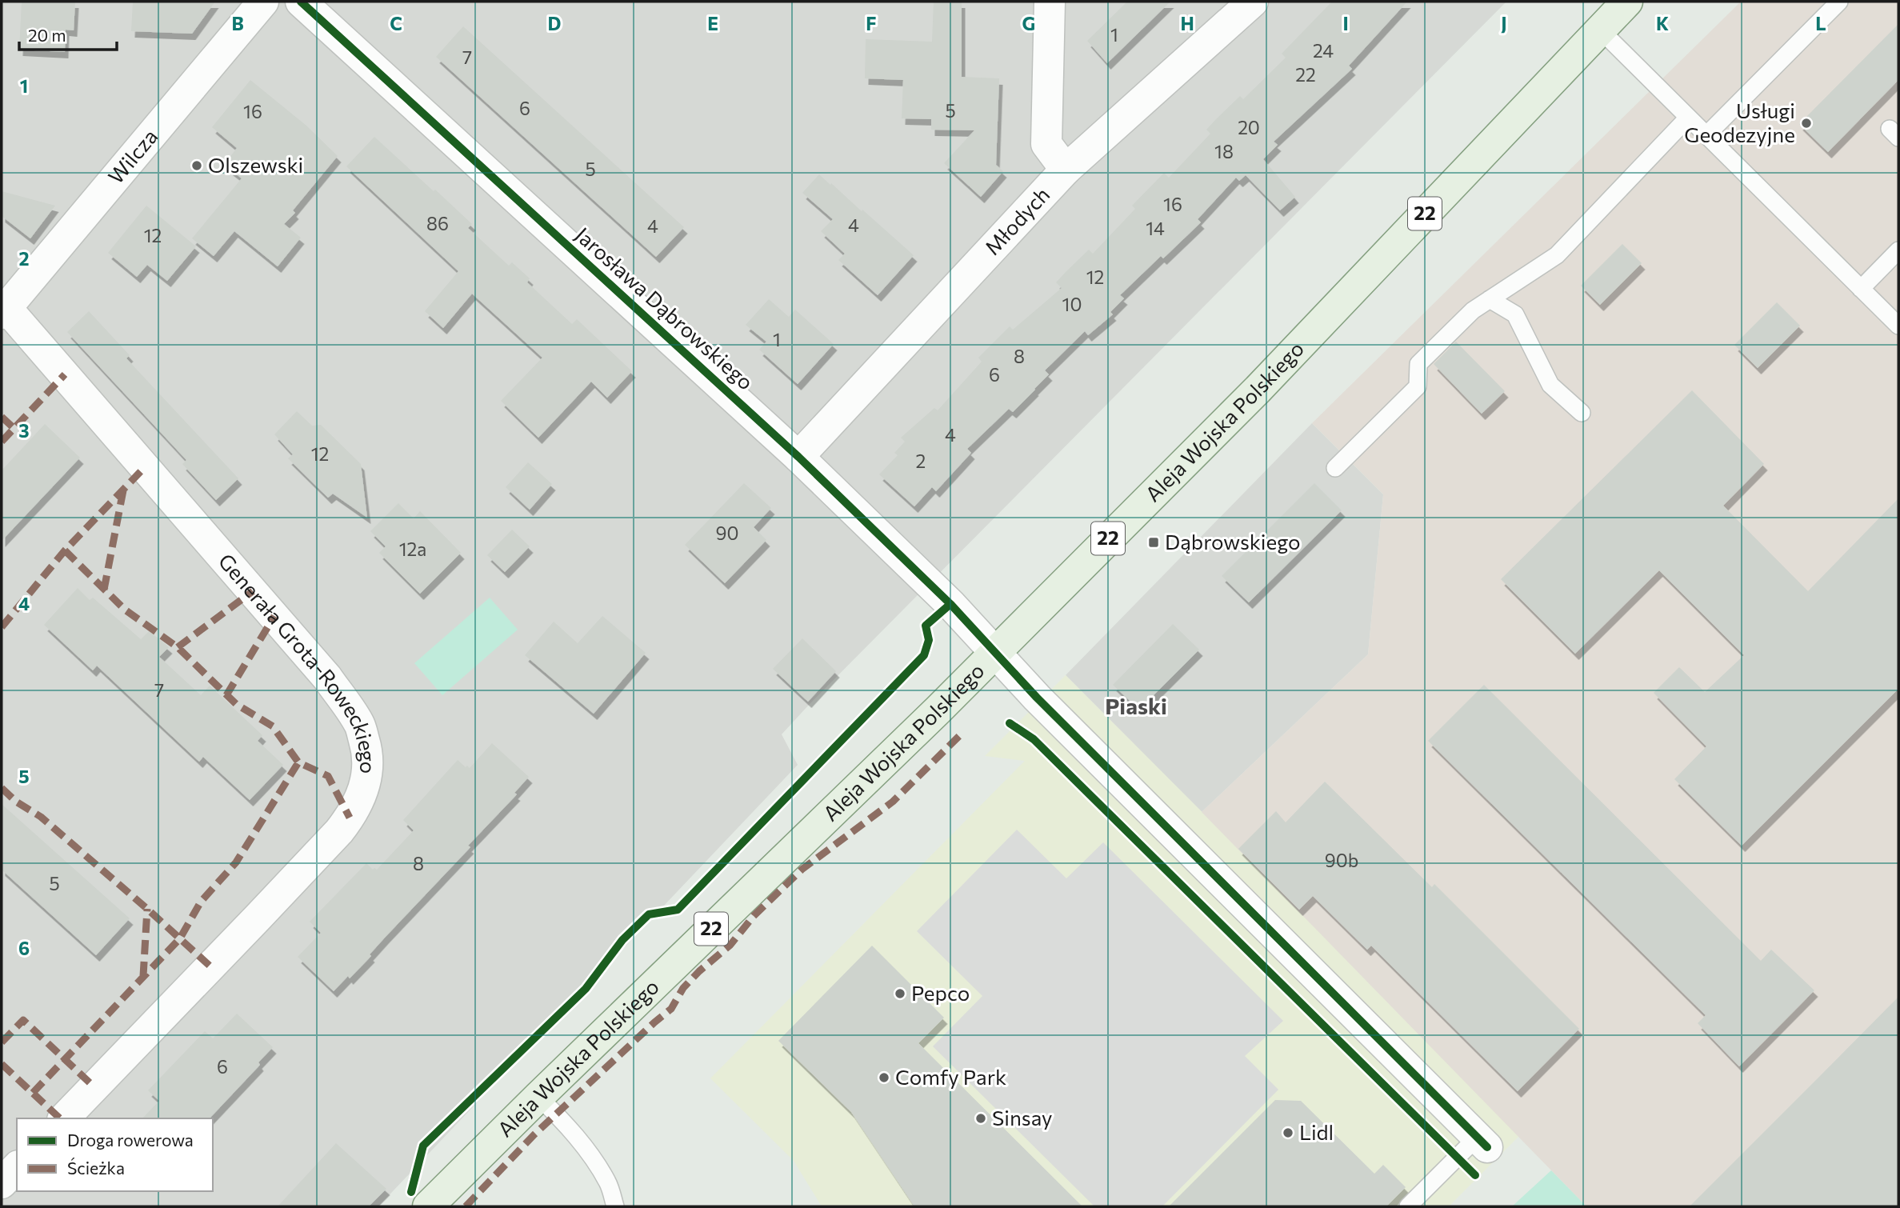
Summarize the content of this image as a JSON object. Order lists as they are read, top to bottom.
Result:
{
  "streets": {
    "main road": ["22", "Aleja Wojska Polskiego"],
    "street": [
      "Wilcza",
      "Młodych",
      "Jarosława Dąbrowskiego",
      "Generała Grota-Roweckiego"
    ]
  },
  "crossings": [
    ["Wilcza", "Generała Grota-Roweckiego"],
    ["Młodych", "Jarosława Dąbrowskiego"],
    ["Jarosława Dąbrowskiego", "Aleja Wojska Polskiego"]
  ],
  "districts": ["Piaski"],
  "places": {
    "other": [
      "Usługi Geodezyjne",
      "Olszewski",
      "Pepco",
      "Comfy Park",
      "Sinsay",
      "Lidl"
    ],
    "transit": ["Dąbrowskiego"]
  },
  "house_numbers": [
    "1",
    "24",
    "7",
    "22",
    "6",
    "5",
    "16",
    "20",
    "18",
    "5",
    "16",
    "86",
    "4",
    "4",
    "14",
    "12",
    "12",
    "10",
    "1",
    "8",
    "6",
    "4",
    "12",
    "2",
    "90",
    "12a",
    "7",
    "90b",
    "8",
    "5",
    "6"
  ],
  "legend": ["Droga rowerowa", "Ścieżka"],
  "scale_bar": "20 m",
  "grid": {
    "columns": [
      "B",
      "C",
      "D",
      "E",
      "F",
      "G",
      "H",
      "I",
      "J",
      "K",
      "L"
    ],
    "rows": [
      "1",
      "2",
      "3",
      "4",
      "5",
      "6"
    ]
  }
}
